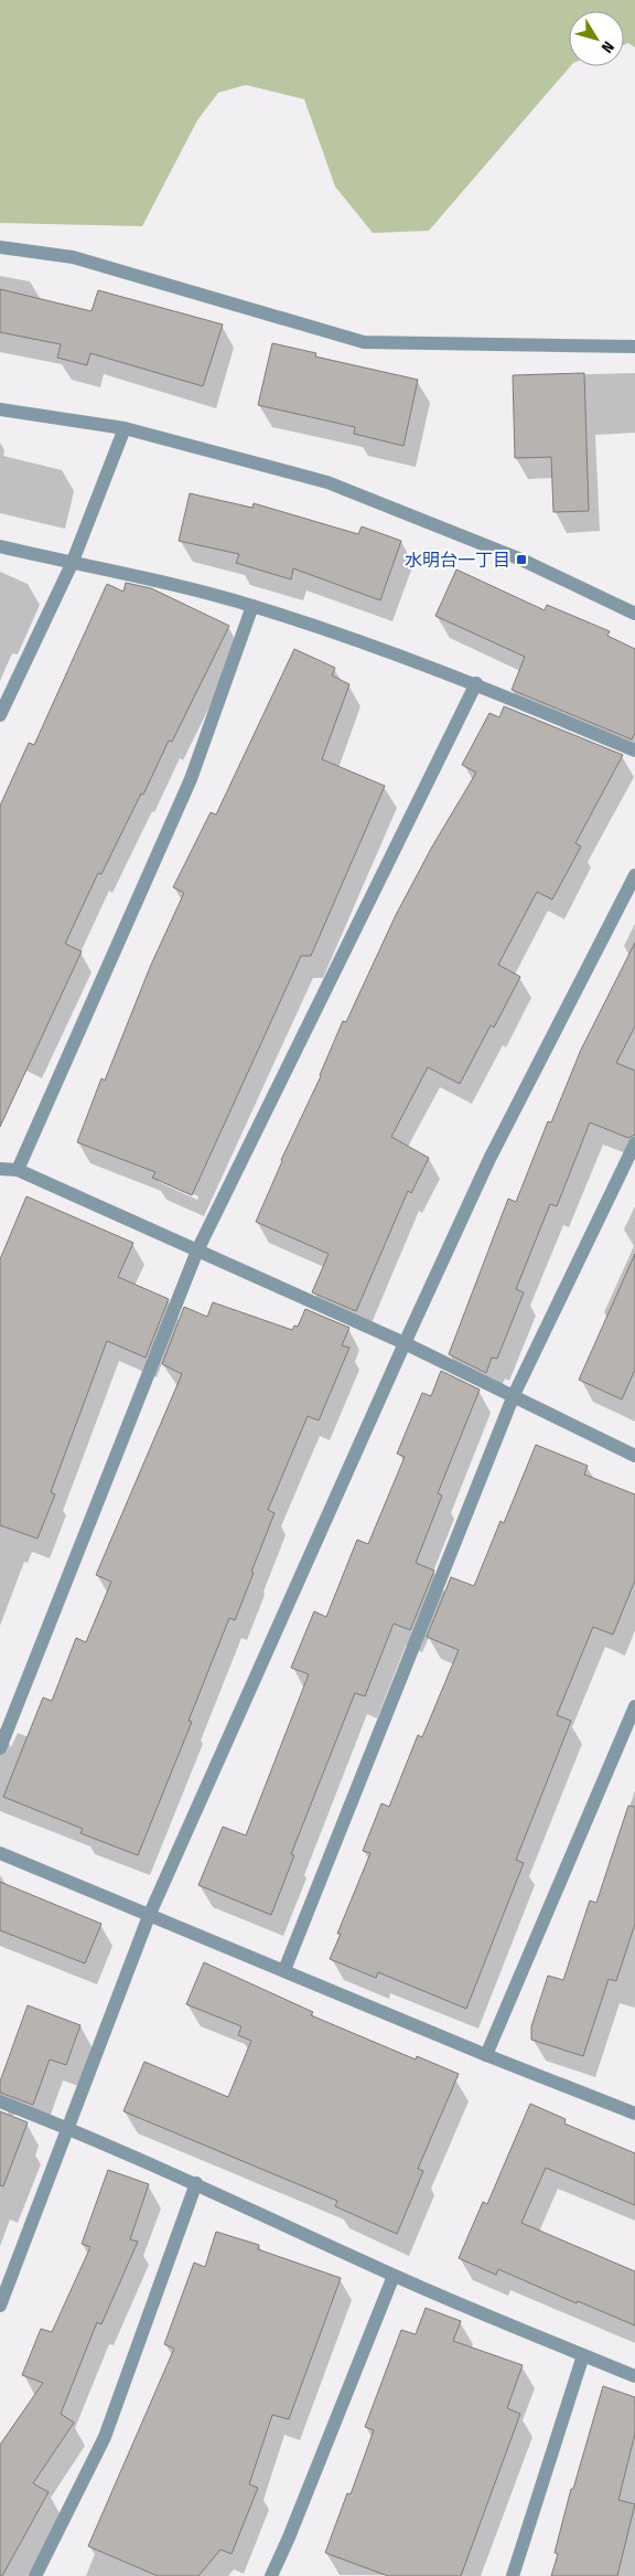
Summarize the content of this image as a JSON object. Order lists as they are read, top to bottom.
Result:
{
  "places": {
    "transit": ["水明台一丁目"]
  },
  "north": "bottom right"
}
